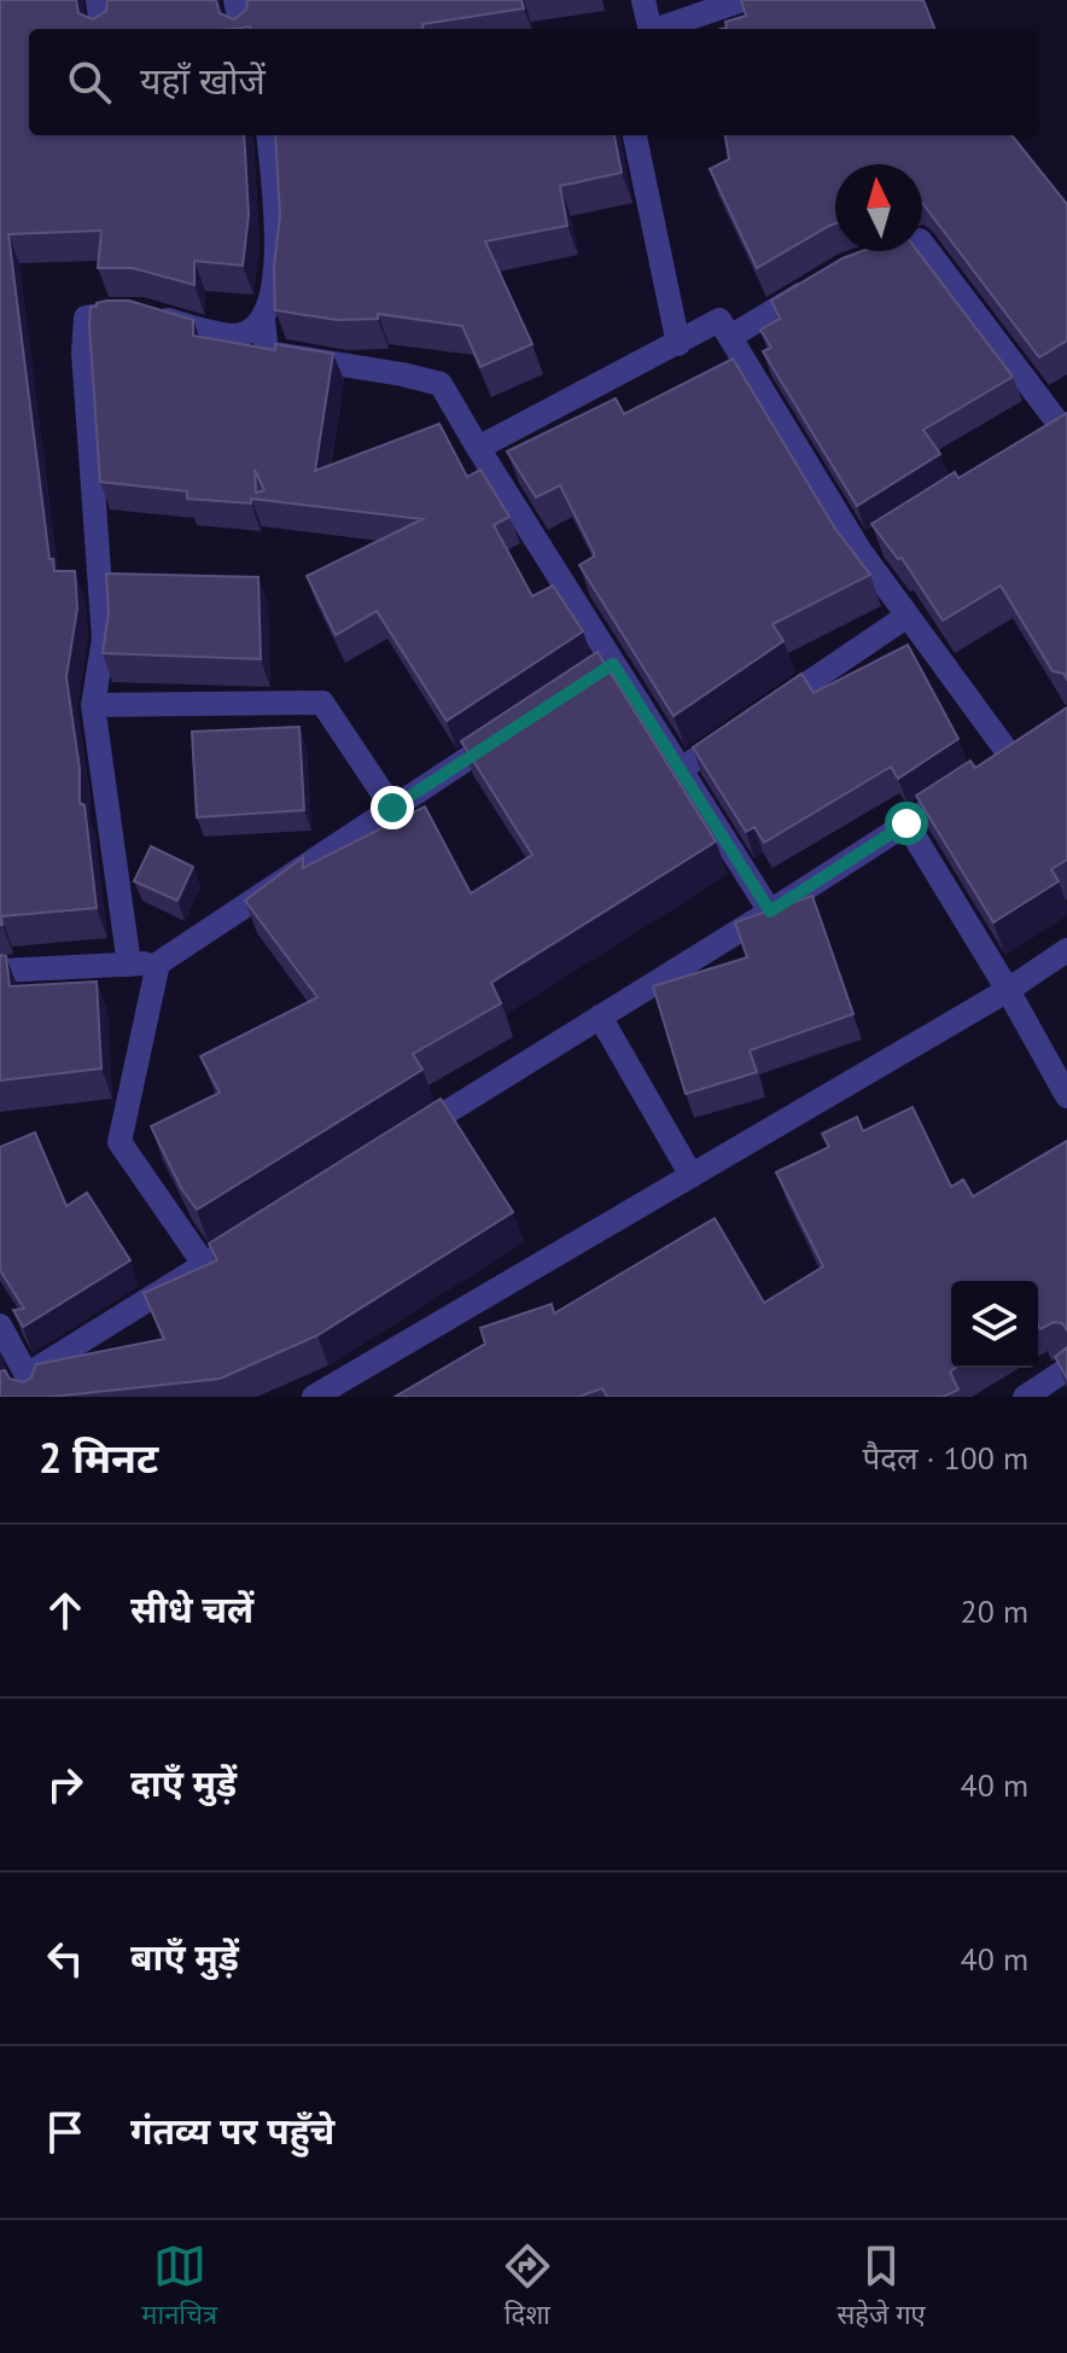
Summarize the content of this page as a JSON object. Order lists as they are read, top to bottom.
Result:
{
  "north": "top",
  "page": {
    "search": "यहाँ खोजें",
    "heading": ["2 मिनट", "पैदल · 100 m"],
    "list": [
      ["सीधे चलें", "20 m"],
      ["दाएँ मुड़ें", "40 m"],
      ["बाएँ मुड़ें", "40 m"],
      "गंतव्य पर पहुँचे"
    ],
    "nav": ["मानचित्र", "दिशा", "सहेजे गए"]
  }
}
